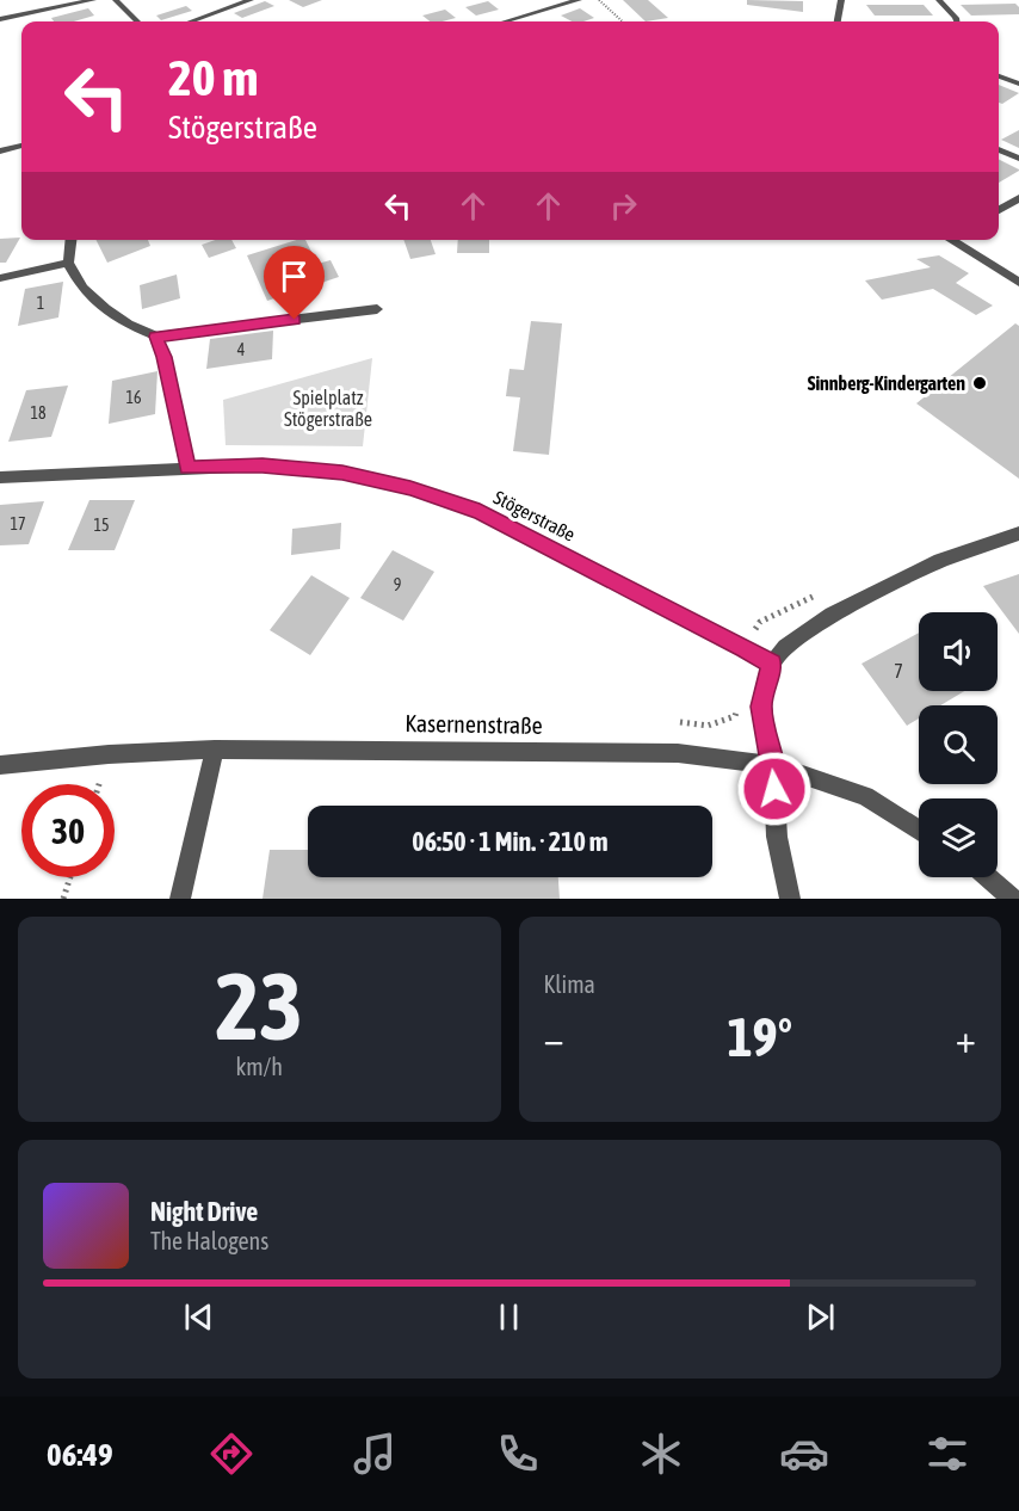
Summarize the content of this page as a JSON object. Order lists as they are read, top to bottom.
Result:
{
  "streets": {
    "street": ["Stögerstraße", "Kasernenstraße"]
  },
  "parks": ["Spielplatz Stögerstraße"],
  "places": ["Sinnberg-Kindergarten"],
  "house_numbers": [
    "1",
    "4",
    "16",
    "18",
    "17",
    "15",
    "9",
    "7"
  ],
  "page": {
    "turn": ["20 m", "Stögerstraße"],
    "limit": "30",
    "trip": "06:50 · 1 Min. · 210 m",
    "tile": [
      ["23", "km/h"],
      "Klima"
    ],
    "heat": ["−", "19°", "+"],
    "song": ["Night Drive", "The Halogens"],
    "tabs": "06:49"
  }
}
